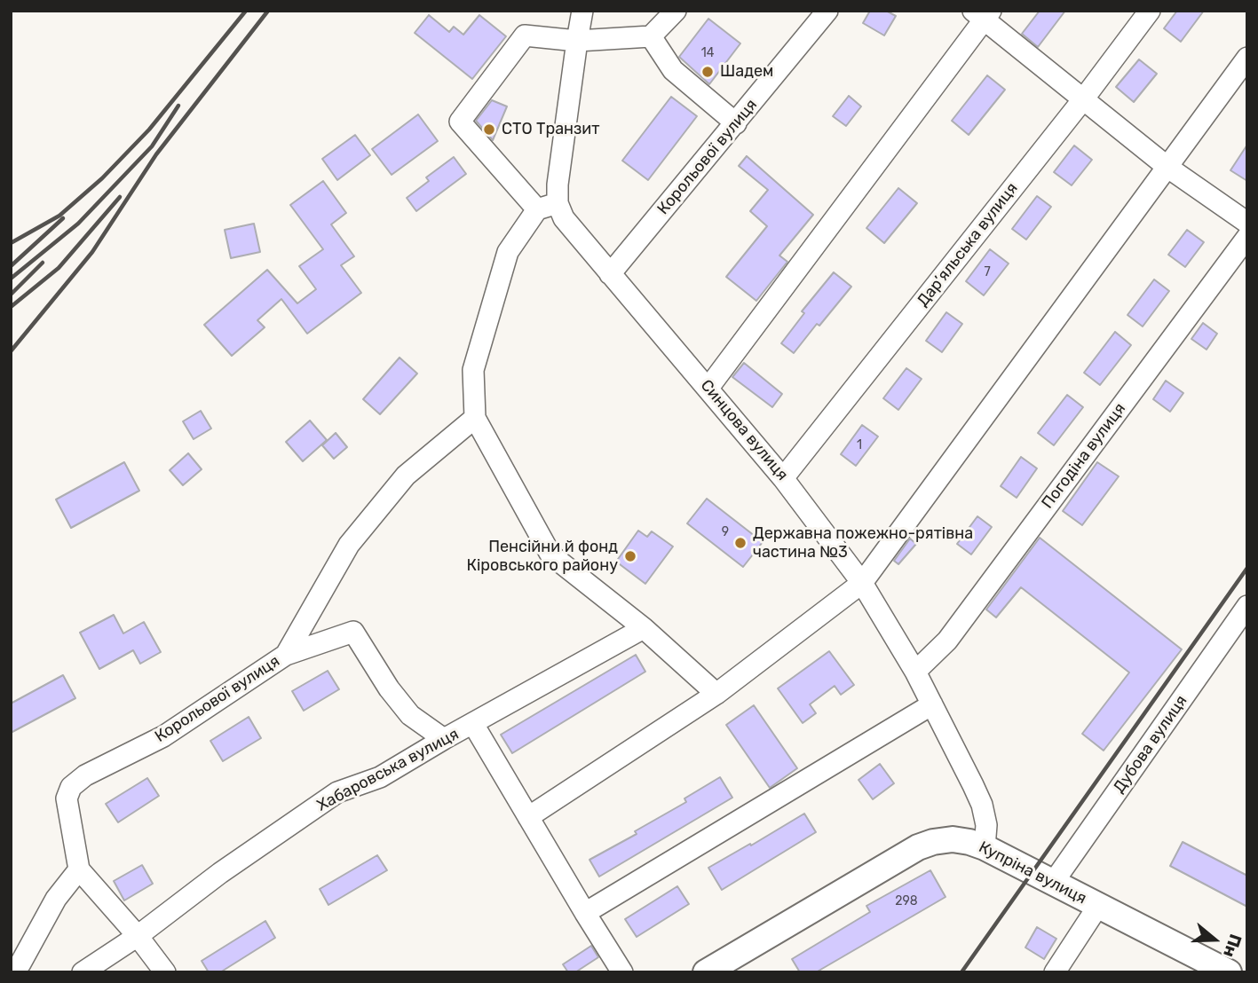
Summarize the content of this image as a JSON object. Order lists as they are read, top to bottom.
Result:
{
  "streets": {
    "main road": ["Купріна вулиця"],
    "street": [
      "Корольової вулиця",
      "Дар’яльська вулиця",
      "Синцова вулиця",
      "Погодіна вулиця",
      "Дубова вулиця",
      "Хабаровська вулиця"
    ]
  },
  "crossings": [
    ["Корольової вулиця", "Синцова вулиця"],
    ["Дар’яльська вулиця", "Синцова вулиця"],
    ["Синцова вулиця", "Погодіна вулиця"],
    ["Синцова вулиця", "Купріна вулиця"],
    ["Дубова вулиця", "Купріна вулиця"]
  ],
  "places": [
    "Шадем",
    "СТО Транзит",
    "Державна пожежно-рятівна частина №3",
    "Пенсійни й фонд Кіровського району"
  ],
  "house_numbers": [
    "14",
    "7",
    "1",
    "9",
    "298"
  ],
  "north": "right"
}
